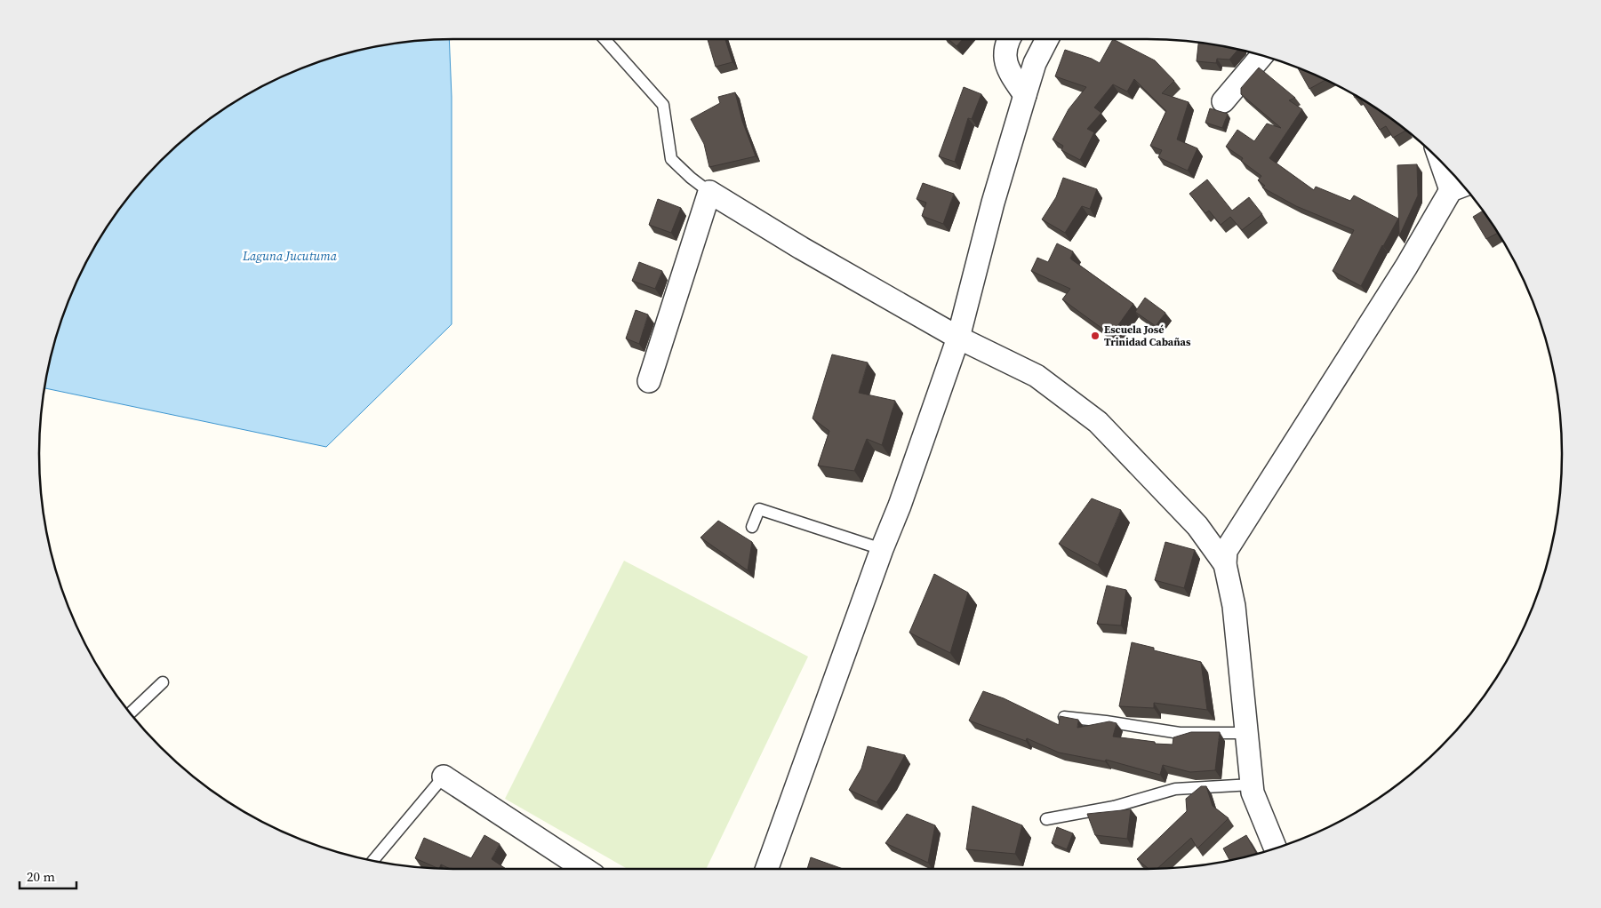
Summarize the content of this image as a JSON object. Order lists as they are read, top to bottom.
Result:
{
  "water": ["Laguna Jucutuma"],
  "places": ["Escuela José Trinidad Cabañas"],
  "scale_bar": "20 m"
}
